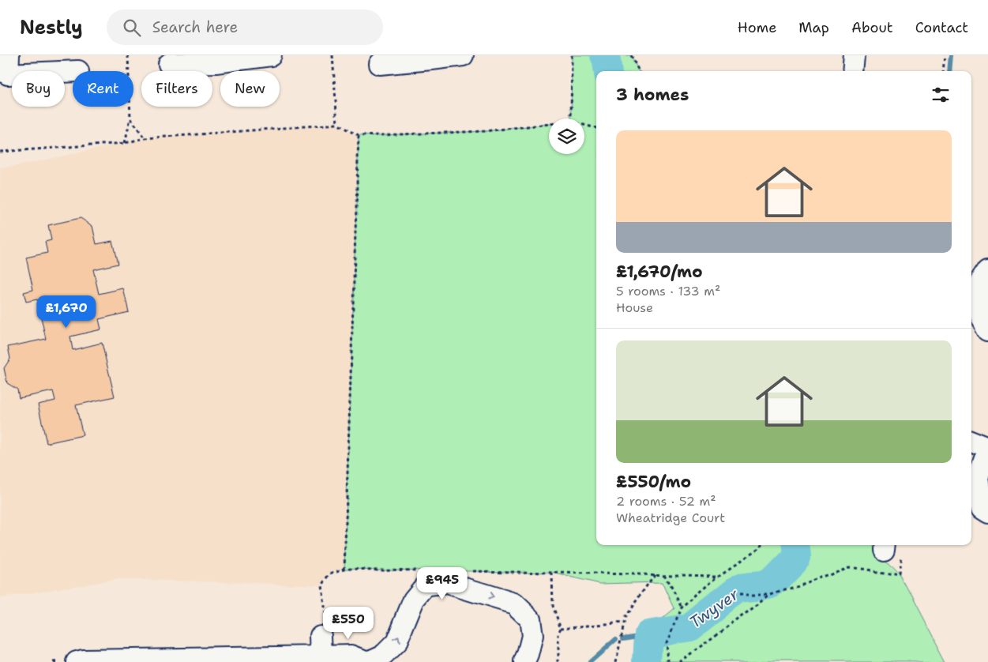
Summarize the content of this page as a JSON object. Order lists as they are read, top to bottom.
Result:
{
  "water": ["Twyver"],
  "page": {
    "header": "Nestly",
    "search": "Search here",
    "nav": [
      "Home",
      "Map",
      "About",
      "Contact"
    ],
    "chip": [
      "Buy",
      "Rent",
      "Filters",
      "New"
    ],
    "heading": "3 homes",
    "list": [
      {
        "name": "£1,670/mo",
        "note": "5 rooms · 133 m² · House"
      },
      {
        "name": "£550/mo",
        "note": "2 rooms · 52 m² · Wheatridge Court"
      }
    ],
    "price": ["£1,670", "£945", "£550"]
  }
}
